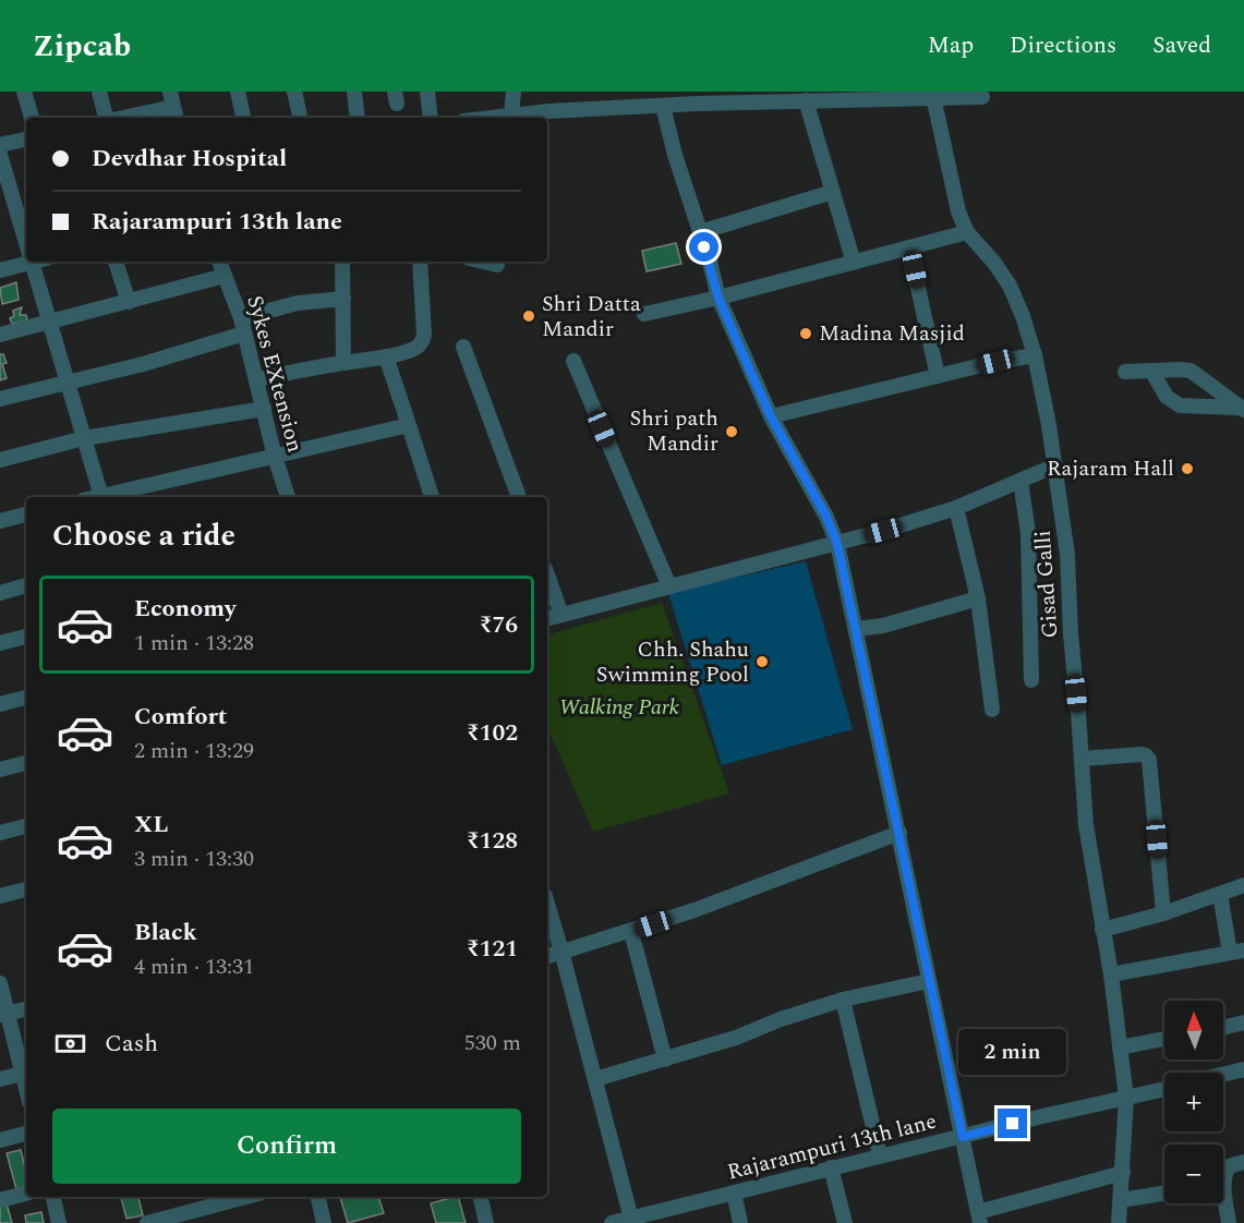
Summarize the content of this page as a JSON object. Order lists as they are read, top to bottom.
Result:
{
  "streets": {
    "street": ["Sykes EXtension", "Gisad Galli", "Rajarampuri 13th lane"]
  },
  "crossings": [
    ["Gisad Galli", "Rajarampuri 13th lane"]
  ],
  "parks": ["Walking Park"],
  "places": [
    "Shri Datta Mandir",
    "Madina Masjid",
    "Shri path Mandir",
    "Rajaram Hall",
    "Chh. Shahu Swimming Pool"
  ],
  "north": "top",
  "page": {
    "header": "Zipcab",
    "nav": ["Map", "Directions", "Saved"],
    "banner": ["Devdhar Hospital", "Rajarampuri 13th lane"],
    "heading": "Choose a ride",
    "list": [
      {
        "name": "Economy",
        "note": "1 min · 13:28",
        "value": "₹76"
      },
      {
        "name": "Comfort",
        "note": "2 min · 13:29",
        "value": "₹102"
      },
      {
        "name": "XL",
        "note": "3 min · 13:30",
        "value": "₹128"
      },
      {
        "name": "Black",
        "note": "4 min · 13:31",
        "value": "₹121"
      }
    ],
    "map_buttons": ["+", "−"],
    "pay": ["Cash", "530 m"],
    "bubble": "2 min",
    "buttons": "Confirm"
  }
}
